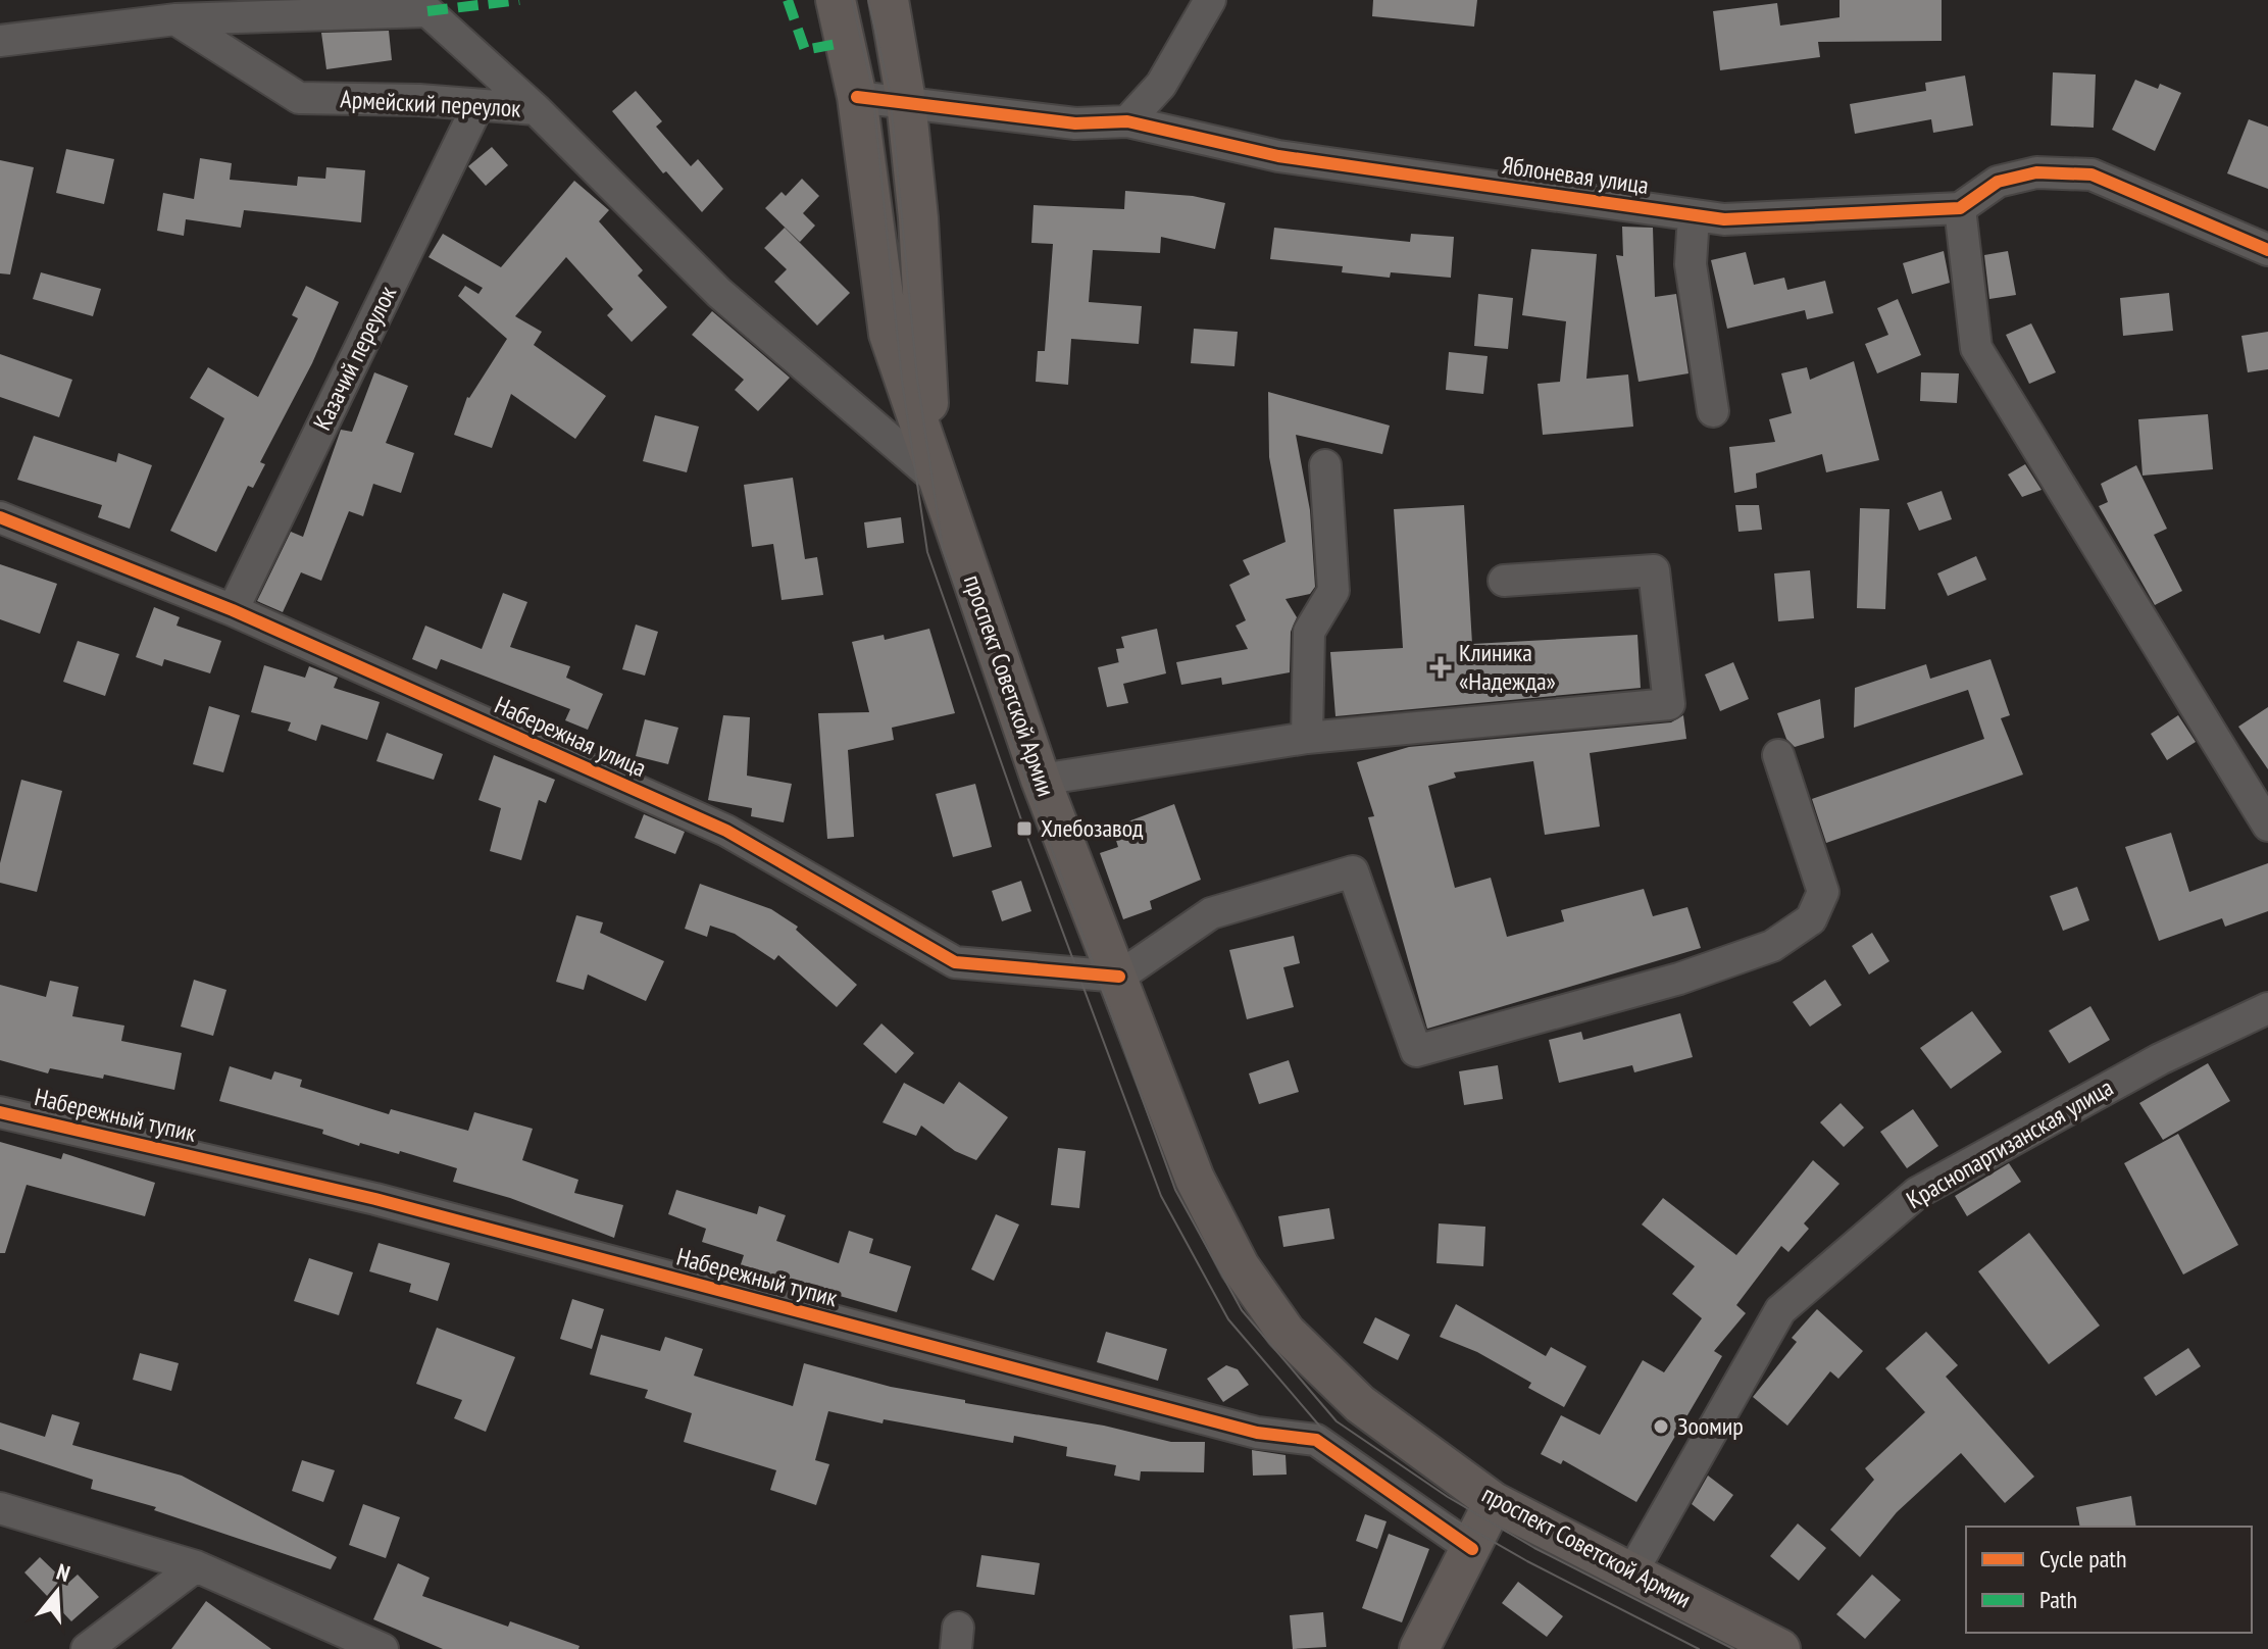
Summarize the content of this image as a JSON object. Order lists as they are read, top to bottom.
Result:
{
  "streets": {
    "main road": ["проспект Советской Армии"],
    "street": [
      "Армейский переулок",
      "Яблоневая улица",
      "Казачий переулок",
      "Набережная улица",
      "Набережный тупик",
      "Краснопартизанская улица"
    ]
  },
  "crossings": [
    ["Армейский переулок", "Казачий переулок"],
    ["Армейский переулок", "проспект Советской Армии"],
    ["Яблоневая улица", "проспект Советской Армии"],
    ["Казачий переулок", "Набережная улица"],
    ["проспект Советской Армии", "Набережная улица"],
    ["проспект Советской Армии", "Краснопартизанская улица"]
  ],
  "places": {
    "health": ["Клиника «Надежда»"],
    "transit": ["Хлебозавод"],
    "other": ["Зоомир"]
  },
  "legend": ["Cycle path", "Path"],
  "north": "top"
}
